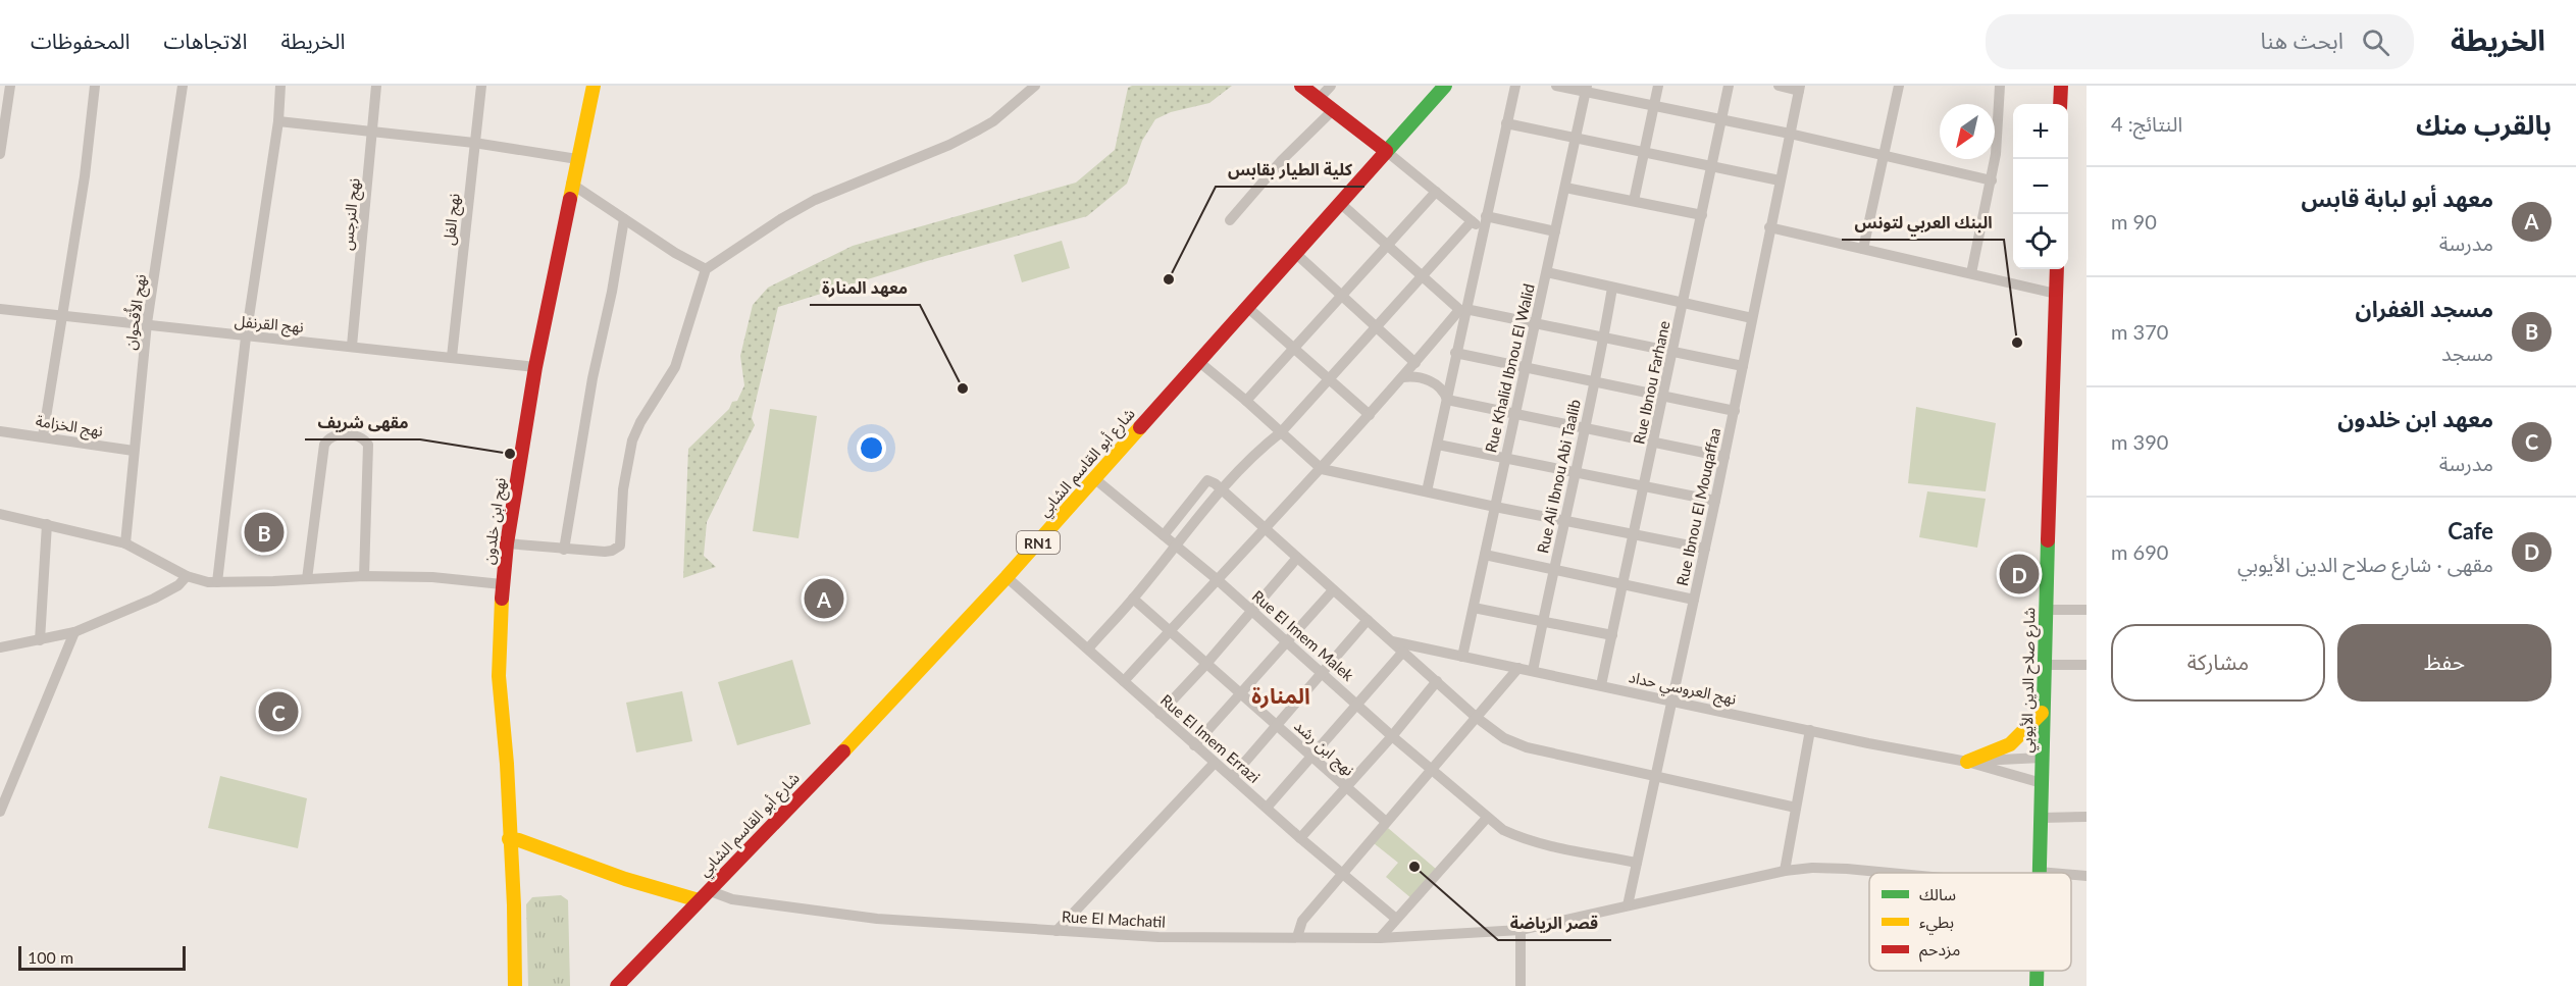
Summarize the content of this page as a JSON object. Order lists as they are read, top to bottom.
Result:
{
  "streets": {
    "main road": [
      "شارع أبو القاسم الشابي",
      "نهج ابن خلدون",
      "RN1",
      "شارع صلاح الدين الأيوبي"
    ],
    "street": [
      "نهج النرجس",
      "نهج الفل",
      "نهج الأُقحوان",
      "نهج القرنفل",
      "Rue Khalid Ibnou El Walid",
      "Rue Ibnou Farhane",
      "نهج الخزامة",
      "Rue Ali Ibnou Abi Taalib",
      "Rue Ibnou El Mouqaffaa",
      "Rue El Imem Malek",
      "نهج العروسي حداد",
      "Rue El Imem Errazi",
      "نهج ابن رشد",
      "Rue El Machatil"
    ]
  },
  "crossings": [
    ["نهج النرجس", "نهج القرنفل"],
    ["نهج الفل", "نهج القرنفل"],
    ["نهج الأُقحوان", "نهج القرنفل"],
    ["نهج الأُقحوان", "نهج الخزامة"],
    ["نهج القرنفل", "نهج ابن خلدون"],
    ["Rue Khalid Ibnou El Walid", "نهج العروسي حداد"],
    ["Rue Ibnou Farhane", "نهج العروسي حداد"],
    ["شارع أبو القاسم الشابي", "Rue El Imem Malek"],
    ["شارع أبو القاسم الشابي", "Rue El Imem Errazi"],
    ["شارع أبو القاسم الشابي", "Rue El Machatil"],
    ["Rue Ali Ibnou Abi Taalib", "نهج العروسي حداد"],
    ["Rue Ibnou El Mouqaffaa", "Rue El Imem Malek"],
    ["Rue Ibnou El Mouqaffaa", "نهج العروسي حداد"],
    ["Rue Ibnou El Mouqaffaa", "Rue El Machatil"]
  ],
  "districts": ["المنارة"],
  "places": [
    "كلية الطيار بقابس",
    "البنك العربي لتونس",
    "معهد المنارة",
    "مقهى شريف",
    "قصر الرياضة"
  ],
  "legend": ["سالك", "بطيء", "مزدحم"],
  "scale_bar": "100 m",
  "north": "bottom left",
  "page": {
    "header": "الخريطة",
    "search": "ابحث هنا",
    "nav": ["الخريطة", "الاتجاهات", "المحفوظات"],
    "heading": ["بالقرب منك", "النتائج: 4"],
    "map_buttons": ["+", "−"],
    "list": [
      {
        "mark": "A",
        "name": "معهد أبو لبابة قابس",
        "note": "مدرسة",
        "value": "90 m"
      },
      {
        "mark": "B",
        "name": "مسجد الغفران",
        "note": "مسجد",
        "value": "370 m"
      },
      {
        "mark": "C",
        "name": "معهد ابن خلدون",
        "note": "مدرسة",
        "value": "390 m"
      },
      {
        "mark": "D",
        "name": "Cafe",
        "note": "مقهى · شارع صلاح الدين الأيوبي",
        "value": "690 m"
      }
    ],
    "pins": [
      "B",
      "D",
      "A",
      "C"
    ],
    "buttons": ["حفظ", "مشاركة"],
    "scale": "100 m"
  }
}
